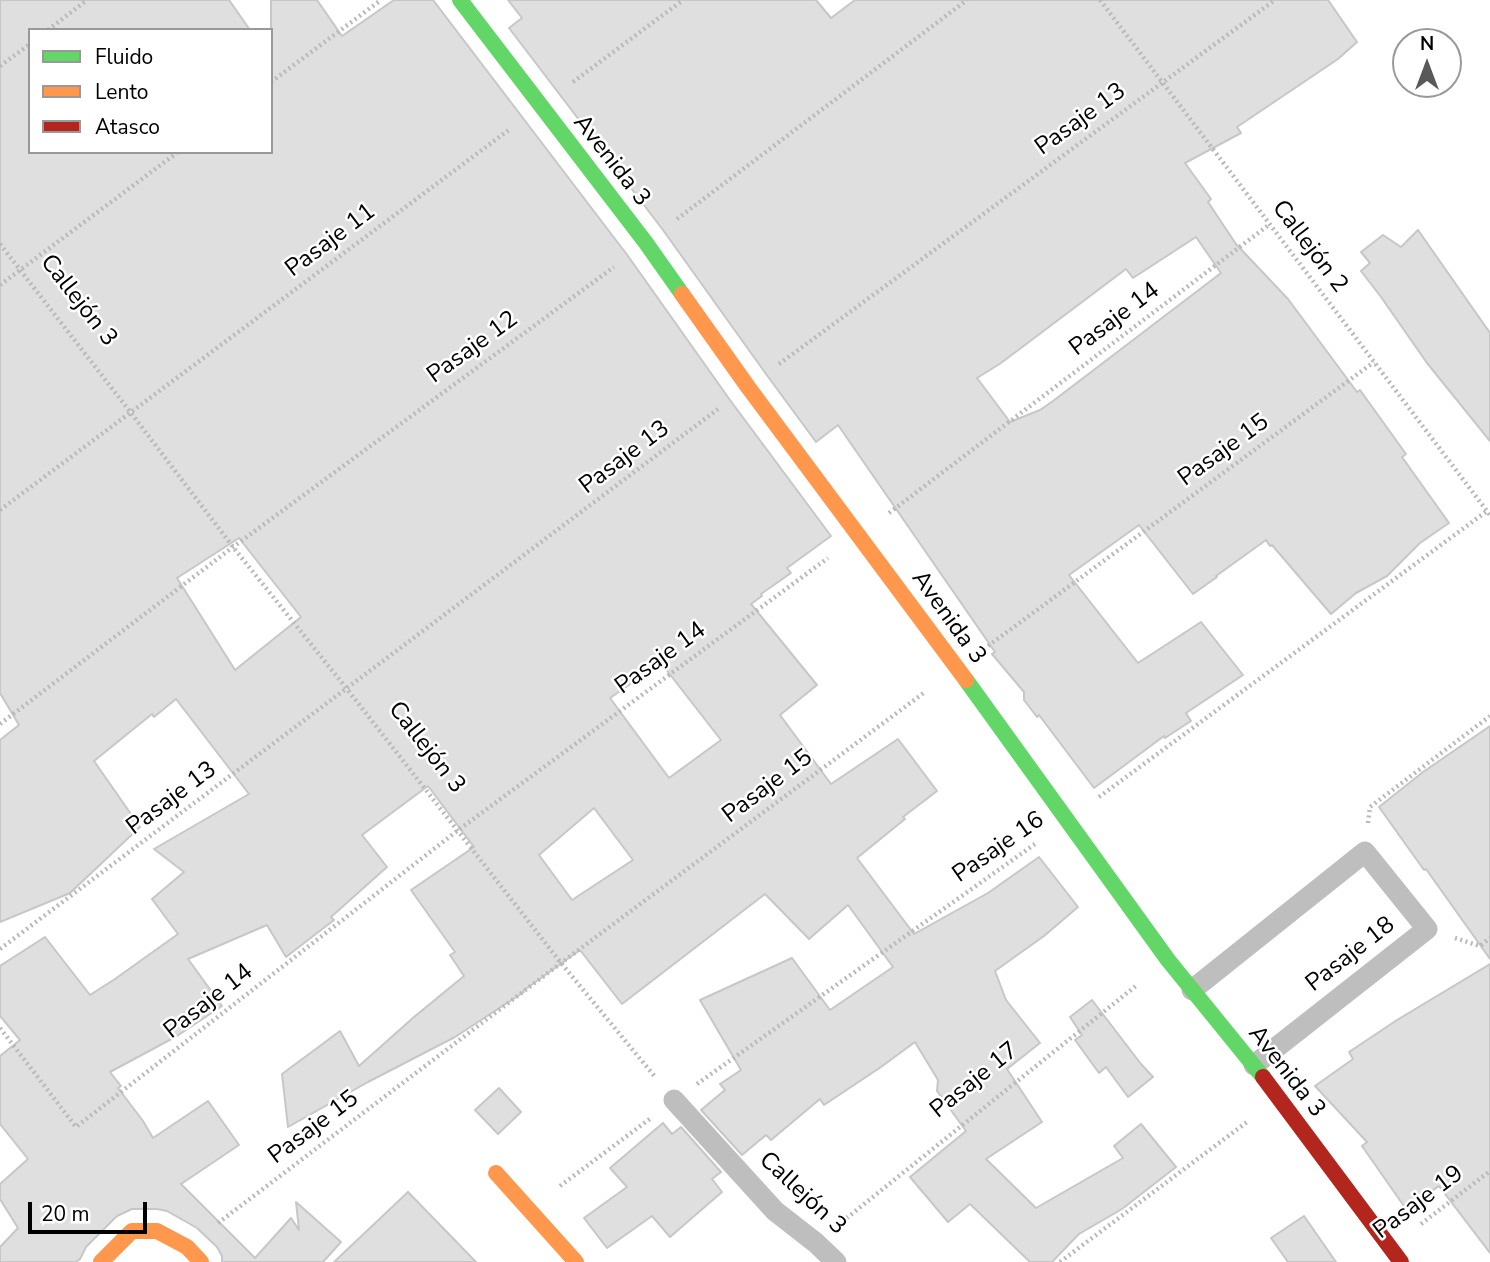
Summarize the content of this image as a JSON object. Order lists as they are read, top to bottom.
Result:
{
  "streets": {
    "street": ["Avenida 3"],
    "lane": ["Callejón 3", "Pasaje 18"],
    "path": [
      "Pasaje 13",
      "Pasaje 11",
      "Callejón 2",
      "Pasaje 14",
      "Pasaje 12",
      "Pasaje 15",
      "Pasaje 16",
      "Pasaje 17",
      "Pasaje 19"
    ]
  },
  "crossings": [
    ["Pasaje 13", "Avenida 3"],
    ["Pasaje 13", "Callejón 2"],
    ["Pasaje 13", "Callejón 3"],
    ["Avenida 3", "Pasaje 11"],
    ["Avenida 3", "Pasaje 14"],
    ["Avenida 3", "Pasaje 12"],
    ["Avenida 3", "Pasaje 15"],
    ["Avenida 3", "Pasaje 16"],
    ["Avenida 3", "Pasaje 18"],
    ["Avenida 3", "Pasaje 17"],
    ["Avenida 3", "Pasaje 19"],
    ["Pasaje 11", "Callejón 3"],
    ["Callejón 2", "Pasaje 14"],
    ["Callejón 2", "Pasaje 15"],
    ["Callejón 2", "Pasaje 16"],
    ["Callejón 3", "Pasaje 14"],
    ["Callejón 3", "Pasaje 12"],
    ["Callejón 3", "Pasaje 15"],
    ["Callejón 3", "Pasaje 16"],
    ["Callejón 3", "Pasaje 17"]
  ],
  "legend": ["Fluido", "Lento", "Atasco"],
  "scale_bar": "20 m",
  "north": "top"
}
